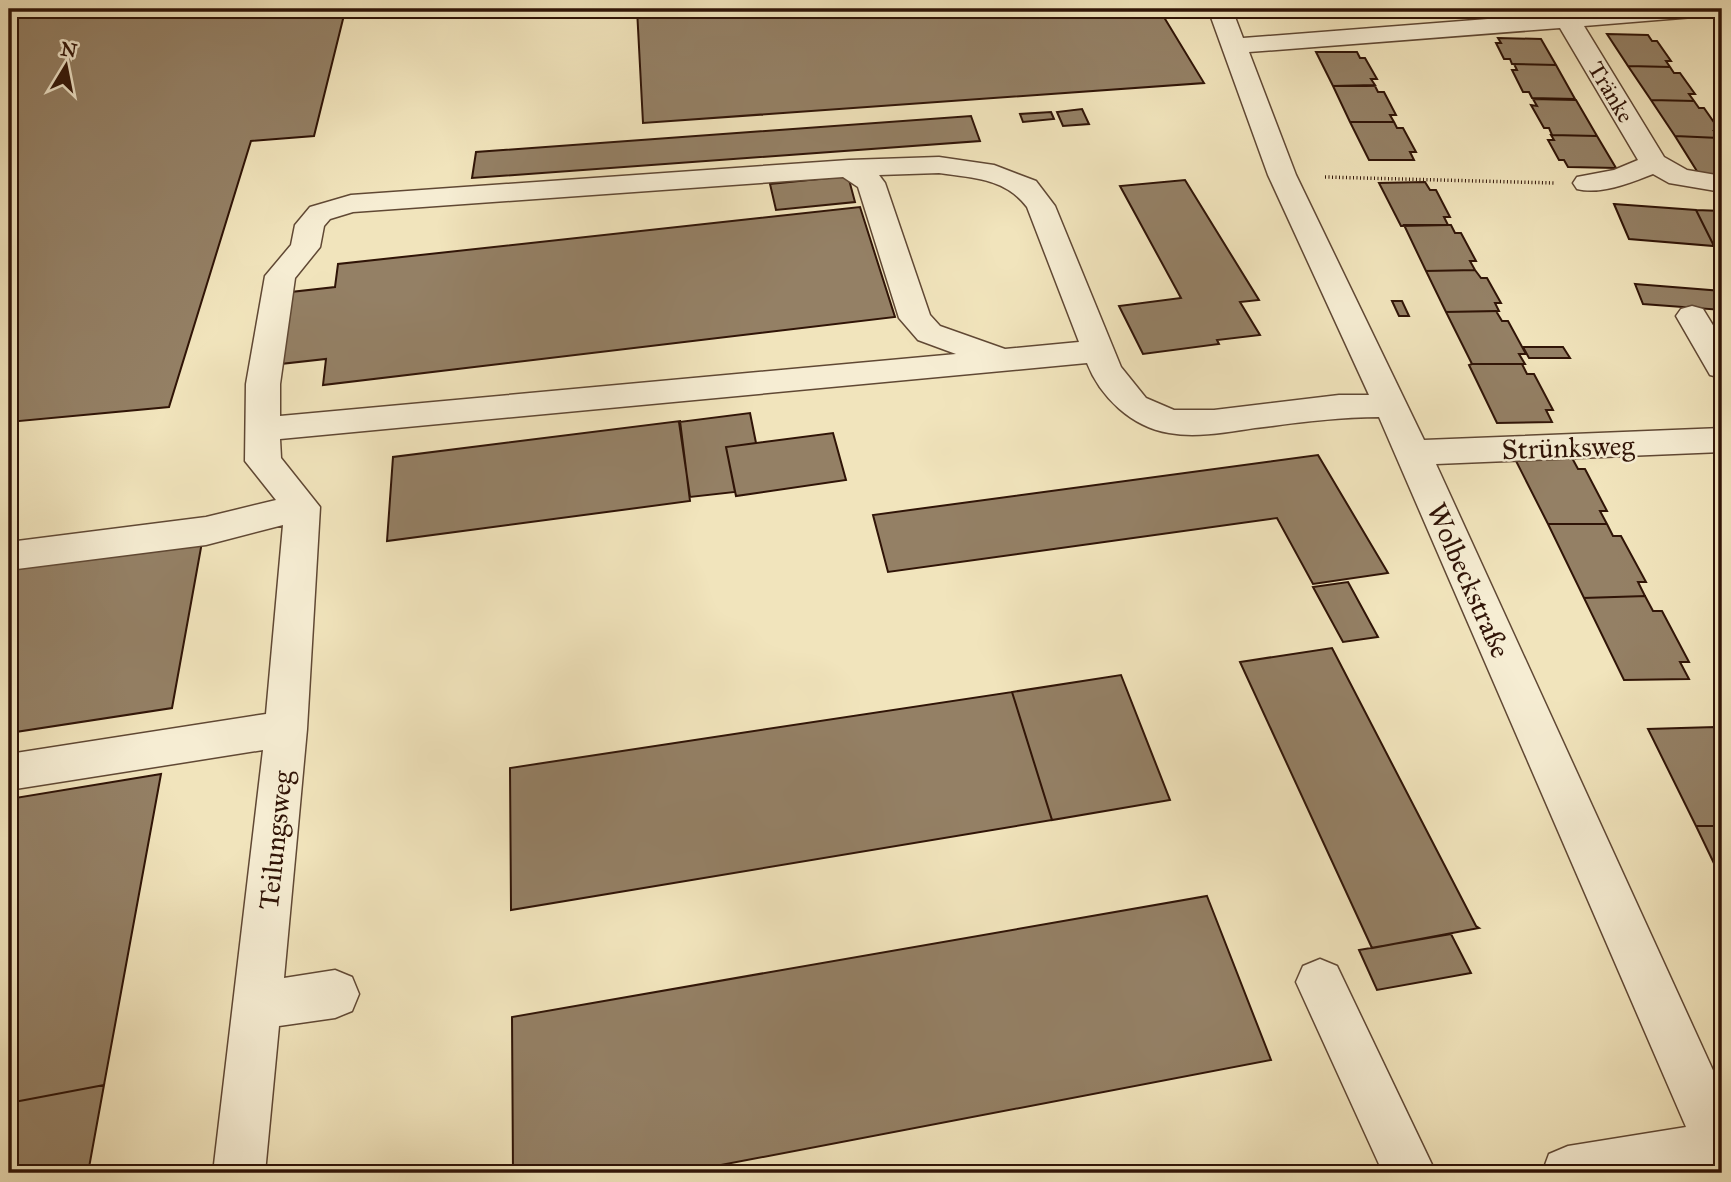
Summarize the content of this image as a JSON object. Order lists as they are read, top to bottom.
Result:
{
  "streets": {
    "street": [
      "Tränke",
      "Strünksweg",
      "Wolbeckstraße",
      "Teilungsweg"
    ]
  },
  "crossings": [
    ["Strünksweg", "Wolbeckstraße"]
  ],
  "north": "top"
}
